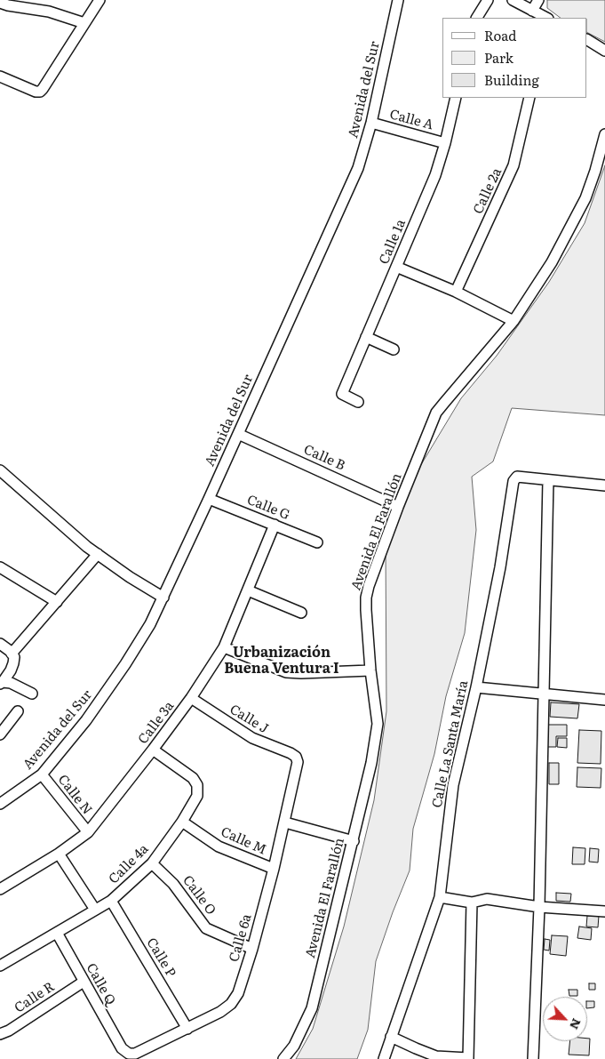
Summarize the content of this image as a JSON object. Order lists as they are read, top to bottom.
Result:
{
  "streets": {
    "street": [
      "Avenida del Sur",
      "Calle A",
      "Calle 2a",
      "Calle 1a",
      "Calle B",
      "Calle G",
      "Avenida El Farallón",
      "Calle J",
      "Calle 3a",
      "Calle La Santa María",
      "Calle N",
      "Calle M",
      "Calle 4a",
      "Calle O",
      "Calle 6a",
      "Calle P",
      "Calle Q",
      "Calle R"
    ]
  },
  "crossings": [
    ["Avenida del Sur", "Calle A"],
    ["Avenida del Sur", "Calle B"],
    ["Avenida del Sur", "Calle G"],
    ["Avenida del Sur", "Calle N"],
    ["Calle A", "Calle 1a"],
    ["Calle B", "Avenida El Farallón"],
    ["Calle G", "Calle 3a"],
    ["Calle J", "Calle 3a"],
    ["Calle J", "Calle 6a"],
    ["Calle 3a", "Calle N"],
    ["Calle 3a", "Calle 4a"],
    ["Calle M", "Calle 4a"],
    ["Calle M", "Calle 6a"],
    ["Calle 4a", "Calle O"],
    ["Calle 4a", "Calle P"],
    ["Calle 4a", "Calle Q"],
    ["Calle O", "Calle 6a"],
    ["Calle 6a", "Calle P"],
    ["Calle 6a", "Calle Q"],
    ["Calle Q", "Calle R"]
  ],
  "districts": ["Urbanización Buena Ventura I"],
  "legend": ["Road", "Park", "Building"],
  "north": "bottom right"
}
